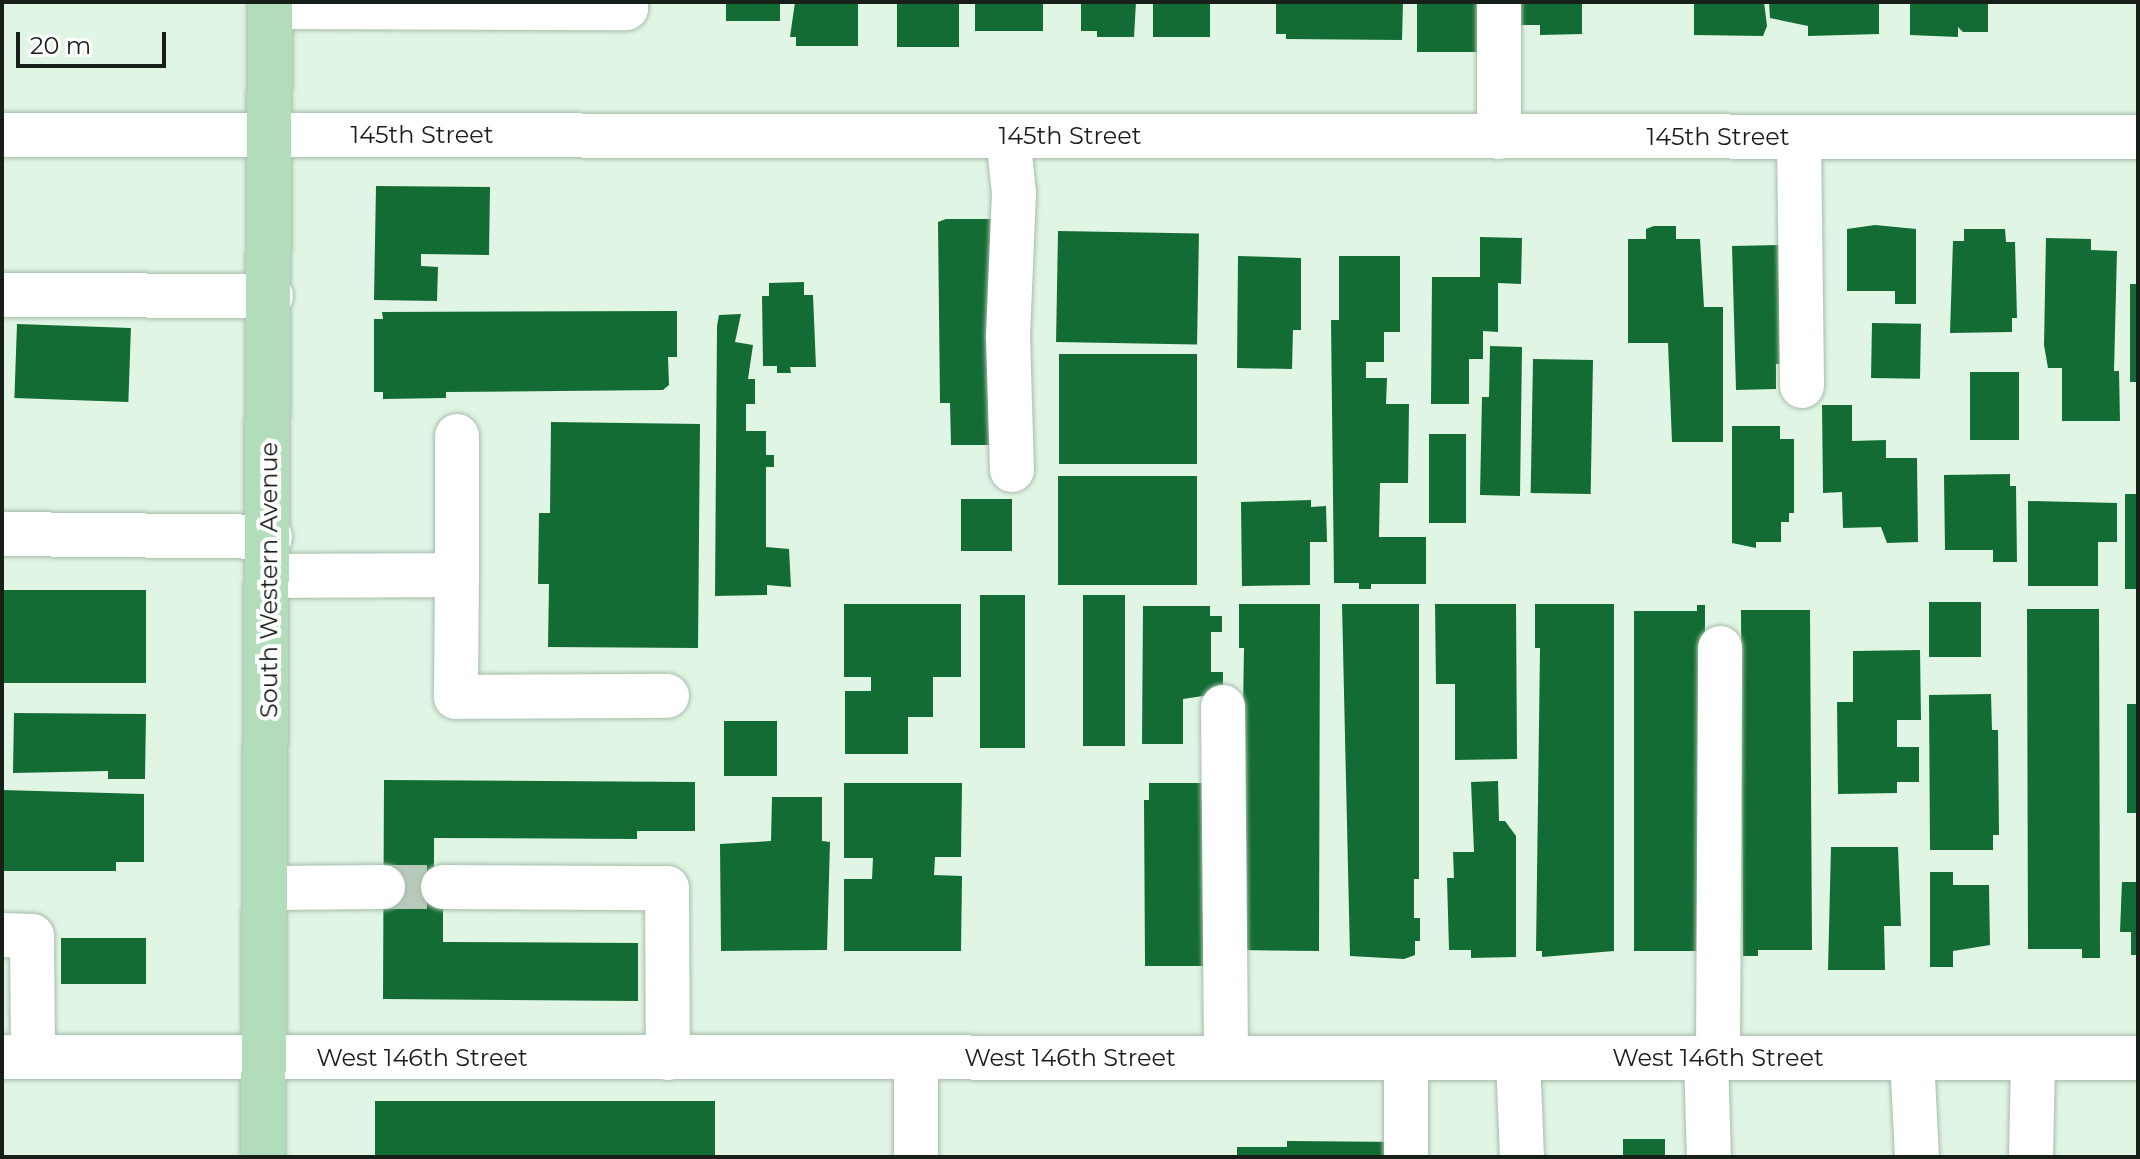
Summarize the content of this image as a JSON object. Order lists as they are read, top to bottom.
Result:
{
  "streets": {
    "main road": ["South Western Avenue"],
    "street": ["145th Street", "West 146th Street"]
  },
  "crossings": [
    ["145th Street", "South Western Avenue"],
    ["South Western Avenue", "West 146th Street"]
  ],
  "scale_bar": "20 m"
}
